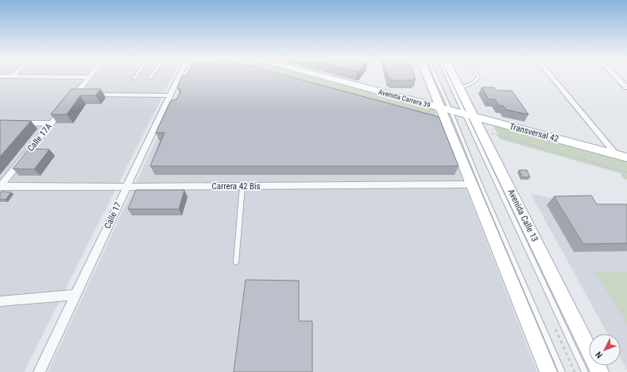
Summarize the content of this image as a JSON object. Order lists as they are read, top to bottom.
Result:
{
  "streets": {
    "main road": ["Avenida Calle 13"],
    "street": [
      "Avenida Carrera 39",
      "Transversal 42",
      "Calle 17A",
      "Carrera 42 Bis",
      "Calle 17"
    ]
  },
  "crossings": [
    ["Avenida Carrera 39", "Transversal 42"],
    ["Transversal 42", "Avenida Calle 13"],
    ["Calle 17A", "Carrera 42 Bis"],
    ["Carrera 42 Bis", "Calle 17"]
  ],
  "north": "bottom left"
}
